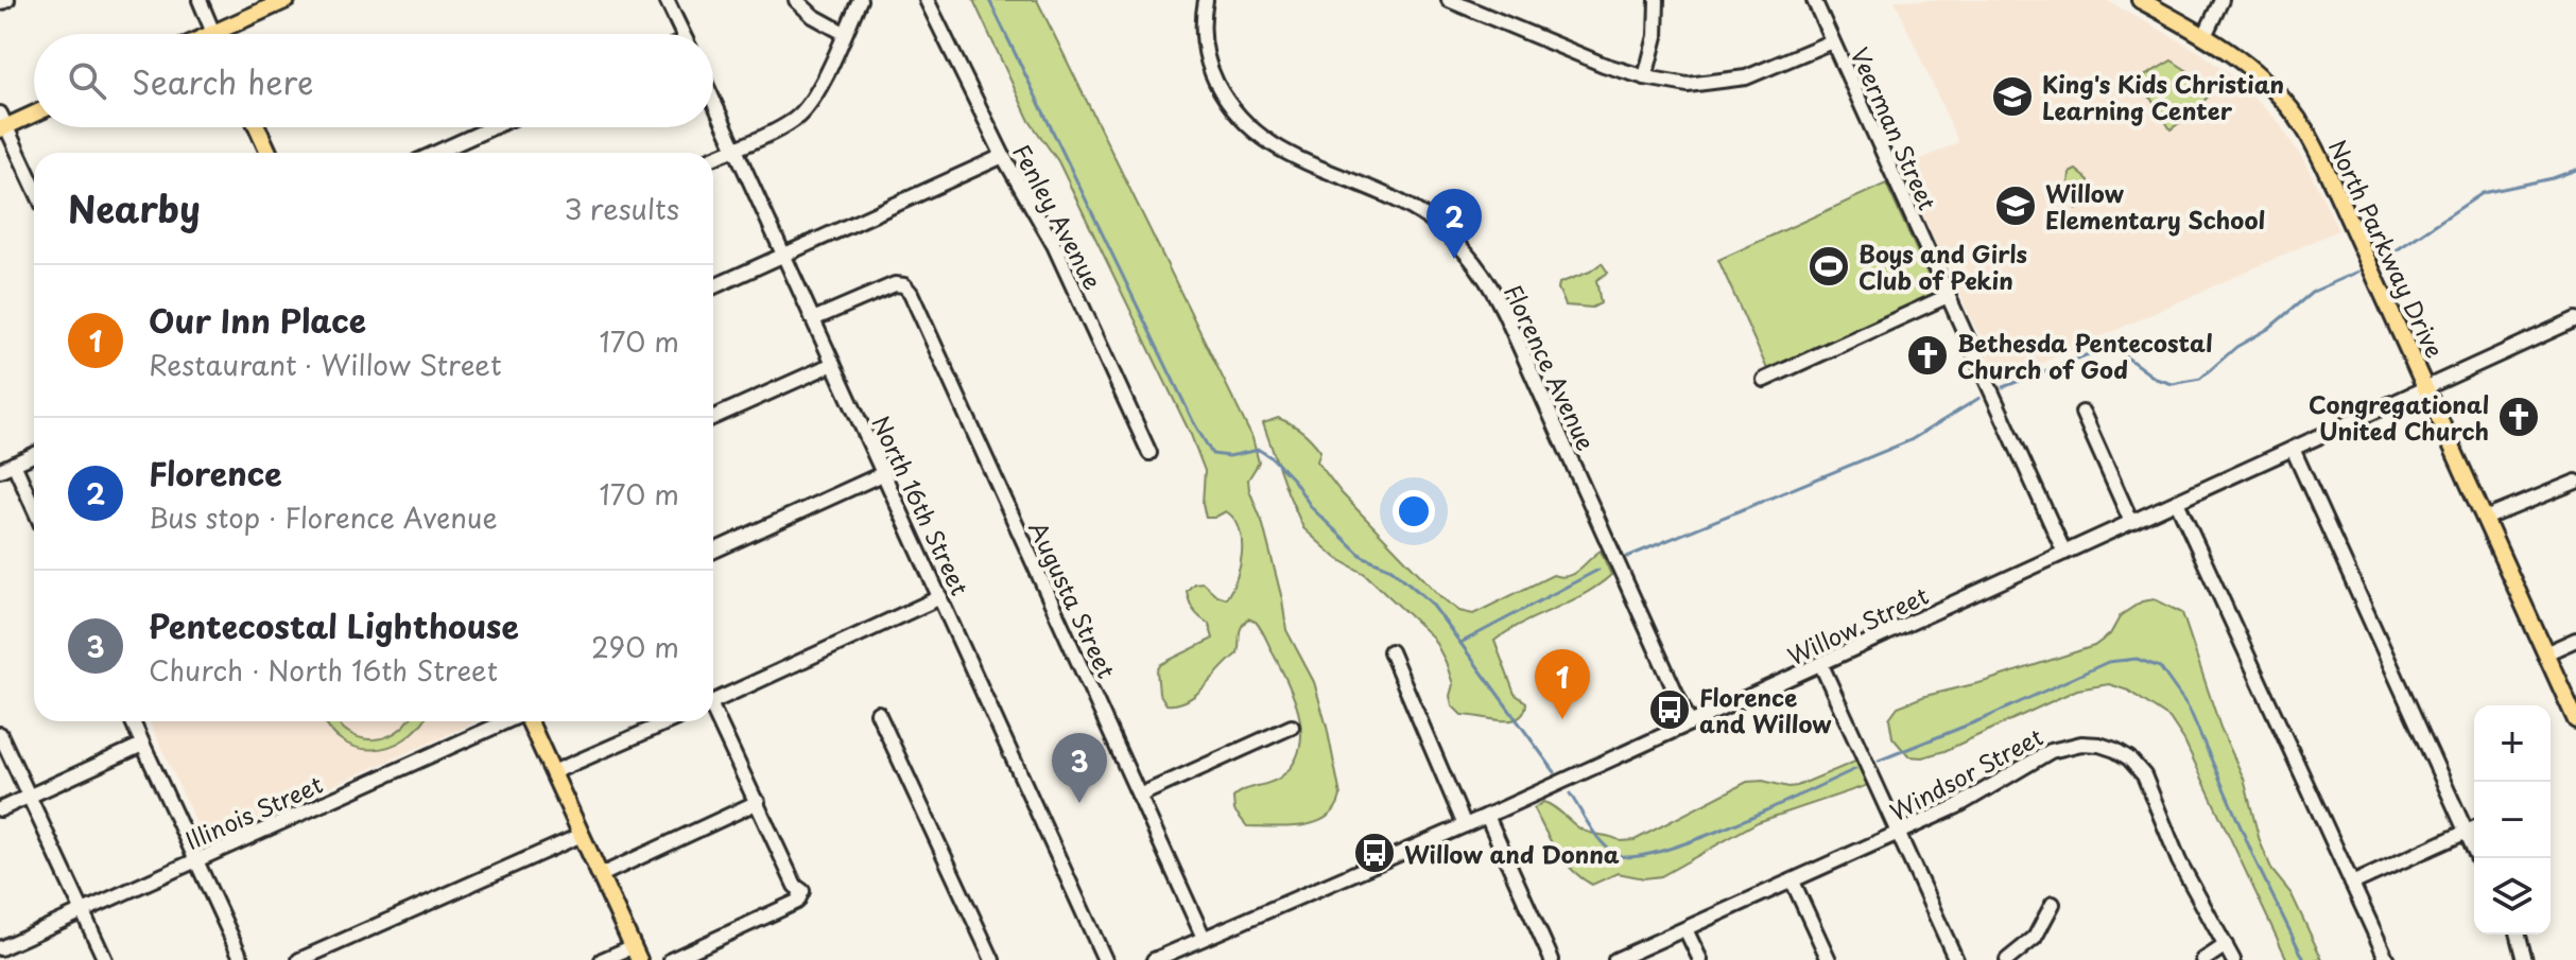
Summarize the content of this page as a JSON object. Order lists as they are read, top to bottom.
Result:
{
  "streets": {
    "main road": ["North Parkway Drive"],
    "street": [
      "Veerman Street",
      "Fenley Avenue",
      "Florence Avenue",
      "North 16th Street",
      "Augusta Street",
      "Willow Street",
      "Windsor Street",
      "Illinois Street"
    ]
  },
  "crossings": [
    ["Veerman Street", "Willow Street"],
    ["North Parkway Drive", "Willow Street"],
    ["Florence Avenue", "Willow Street"],
    ["North 16th Street", "Augusta Street"],
    ["Augusta Street", "Willow Street"]
  ],
  "places": {
    "school or university": ["King's Kids Christian Learning Center", "Willow Elementary School"],
    "sports": ["Boys and Girls Club of Pekin"],
    "church": ["Bethesda Pentecostal Church of God", "Congregational United Church"],
    "bus stop": ["Florence and Willow", "Willow and Donna"]
  },
  "page": {
    "search": "Search here",
    "heading": ["Nearby", "3 results"],
    "pins": ["2", "1", "3"],
    "list": [
      {
        "mark": "1",
        "name": "Our Inn Place",
        "note": "Restaurant · Willow Street",
        "value": "170 m"
      },
      {
        "mark": "2",
        "name": "Florence",
        "note": "Bus stop · Florence Avenue",
        "value": "170 m"
      },
      {
        "mark": "3",
        "name": "Pentecostal Lighthouse",
        "note": "Church · North 16th Street",
        "value": "290 m"
      }
    ],
    "map_buttons": ["+", "−"]
  }
}
